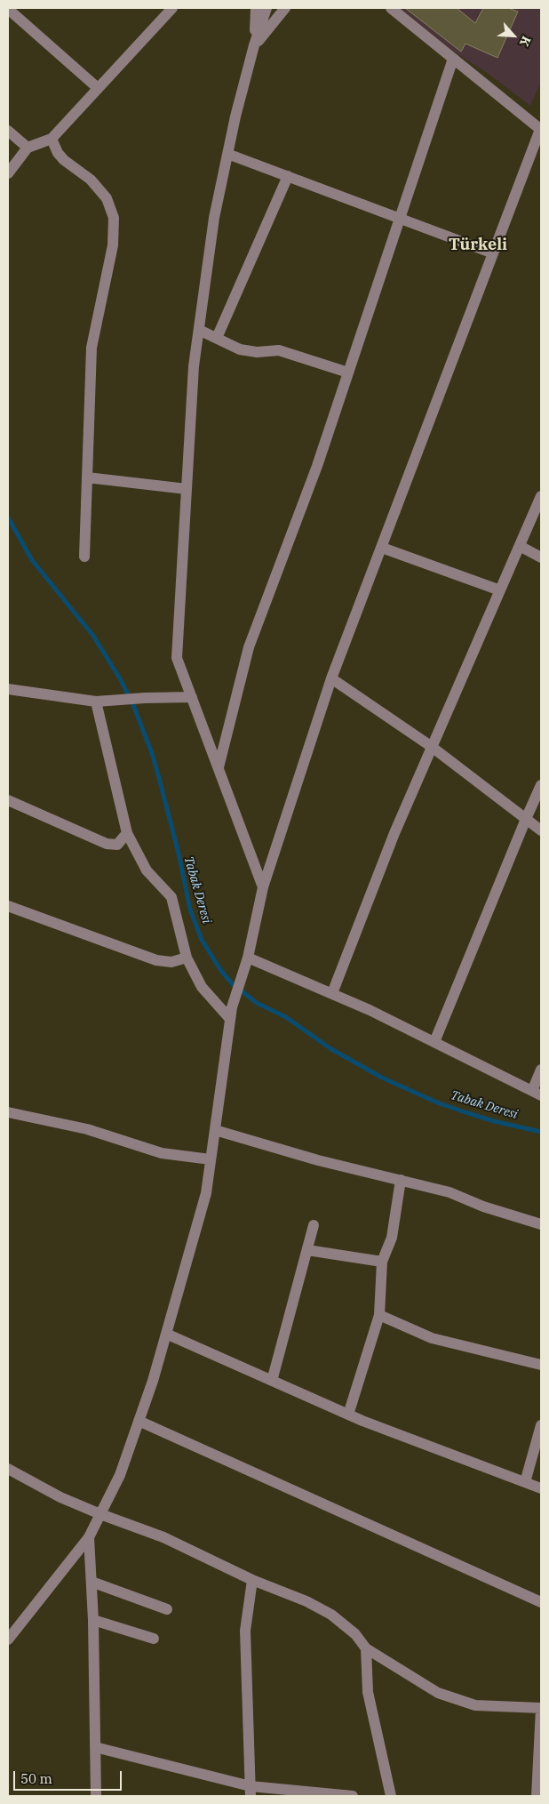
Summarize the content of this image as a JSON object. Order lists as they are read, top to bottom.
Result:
{
  "districts": ["Türkeli"],
  "water": ["Tabak Deresi"],
  "scale_bar": "50 m",
  "north": "bottom right"
}
